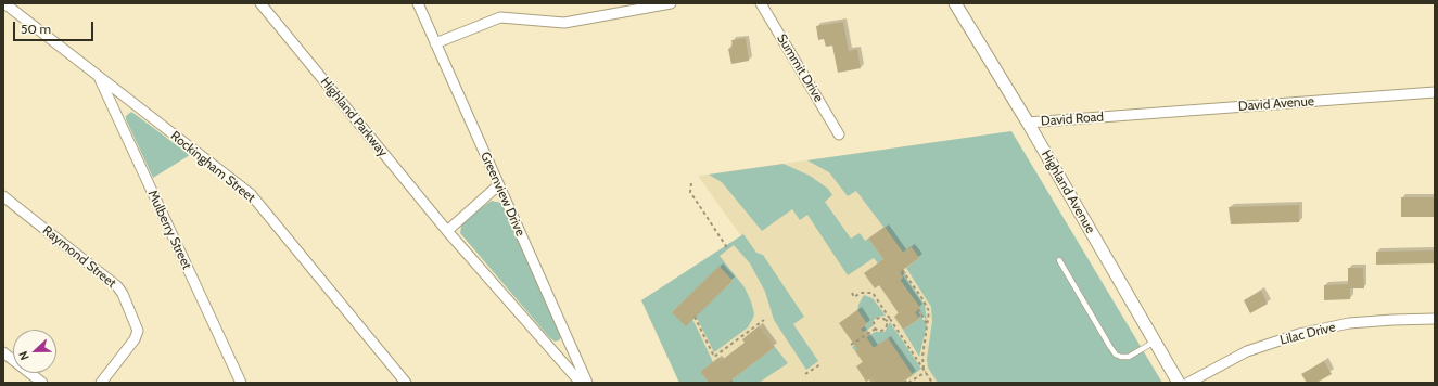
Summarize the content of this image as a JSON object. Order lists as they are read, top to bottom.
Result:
{
  "streets": {
    "street": [
      "Summit Drive",
      "David Avenue",
      "Highland Parkway",
      "David Road",
      "Rockingham Street",
      "Highland Avenue",
      "Greenview Drive",
      "Mulberry Street",
      "Raymond Street",
      "Lilac Drive"
    ]
  },
  "crossings": [
    ["David Avenue", "David Road"],
    ["David Road", "Highland Avenue"],
    ["Rockingham Street", "Mulberry Street"]
  ],
  "scale_bar": "50 m",
  "north": "left"
}
